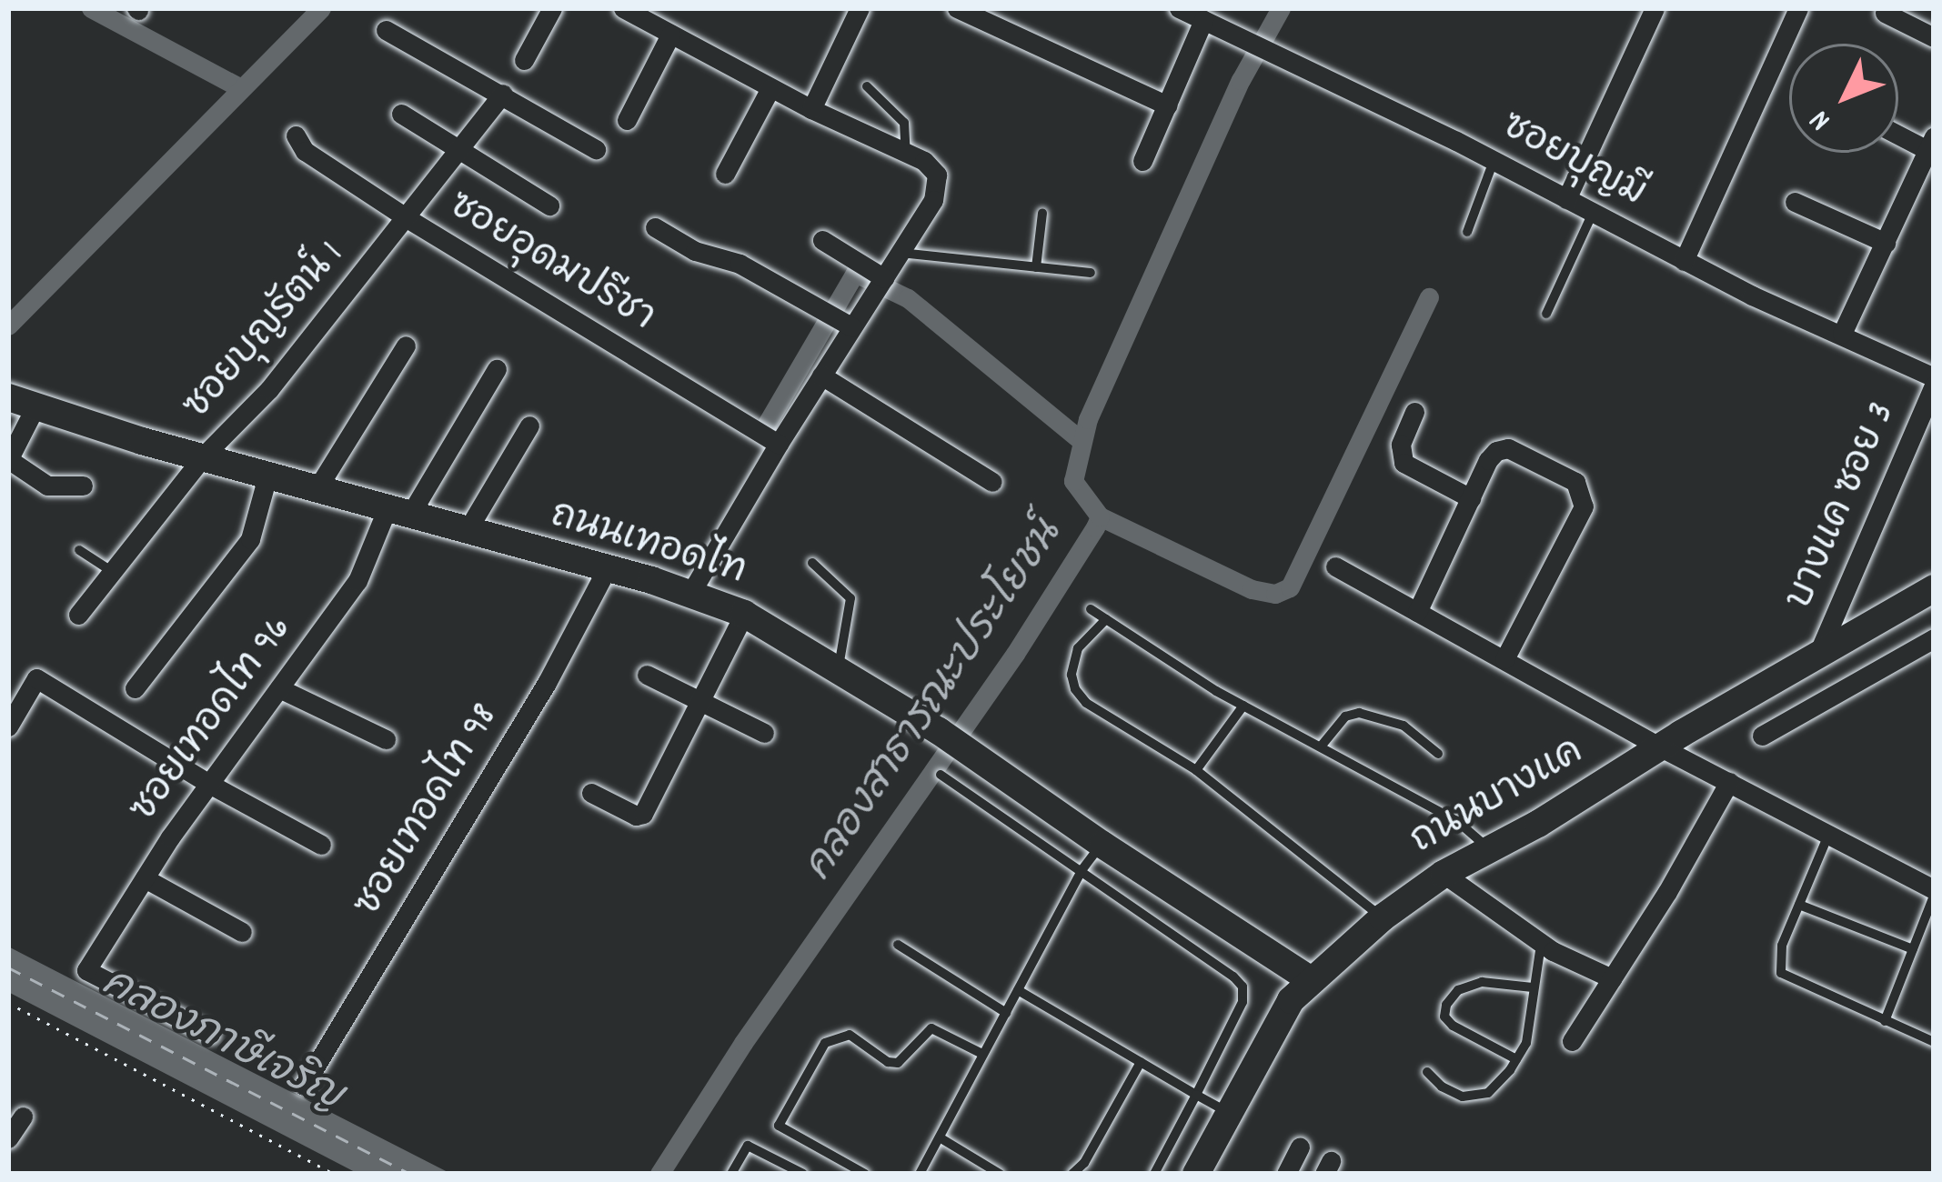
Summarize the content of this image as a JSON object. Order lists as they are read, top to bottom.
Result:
{
  "streets": {
    "main road": ["ถนนเทอดไท", "ถนนบางแค"],
    "street": [
      "ซอยบุญมี",
      "ซอยอุดมปรีชา",
      "ซอยบุญรัตน์ 1",
      "บางแค ซอย 3",
      "ซอยเทอดไท 96",
      "ซอยเทอดไท 98"
    ]
  },
  "crossings": [
    ["ซอยบุญมี", "บางแค ซอย 3"],
    ["ซอยอุดมปรีชา", "ซอยบุญรัตน์ 1"],
    ["ซอยบุญรัตน์ 1", "ถนนเทอดไท"],
    ["บางแค ซอย 3", "ถนนบางแค"],
    ["ถนนเทอดไท", "ซอยเทอดไท 96"],
    ["ถนนเทอดไท", "ถนนบางแค"],
    ["ถนนเทอดไท", "ซอยเทอดไท 98"]
  ],
  "water": ["คลองสาธารณะประโยชน์", "คลองภาษีเจริญ"],
  "north": "bottom left"
}
